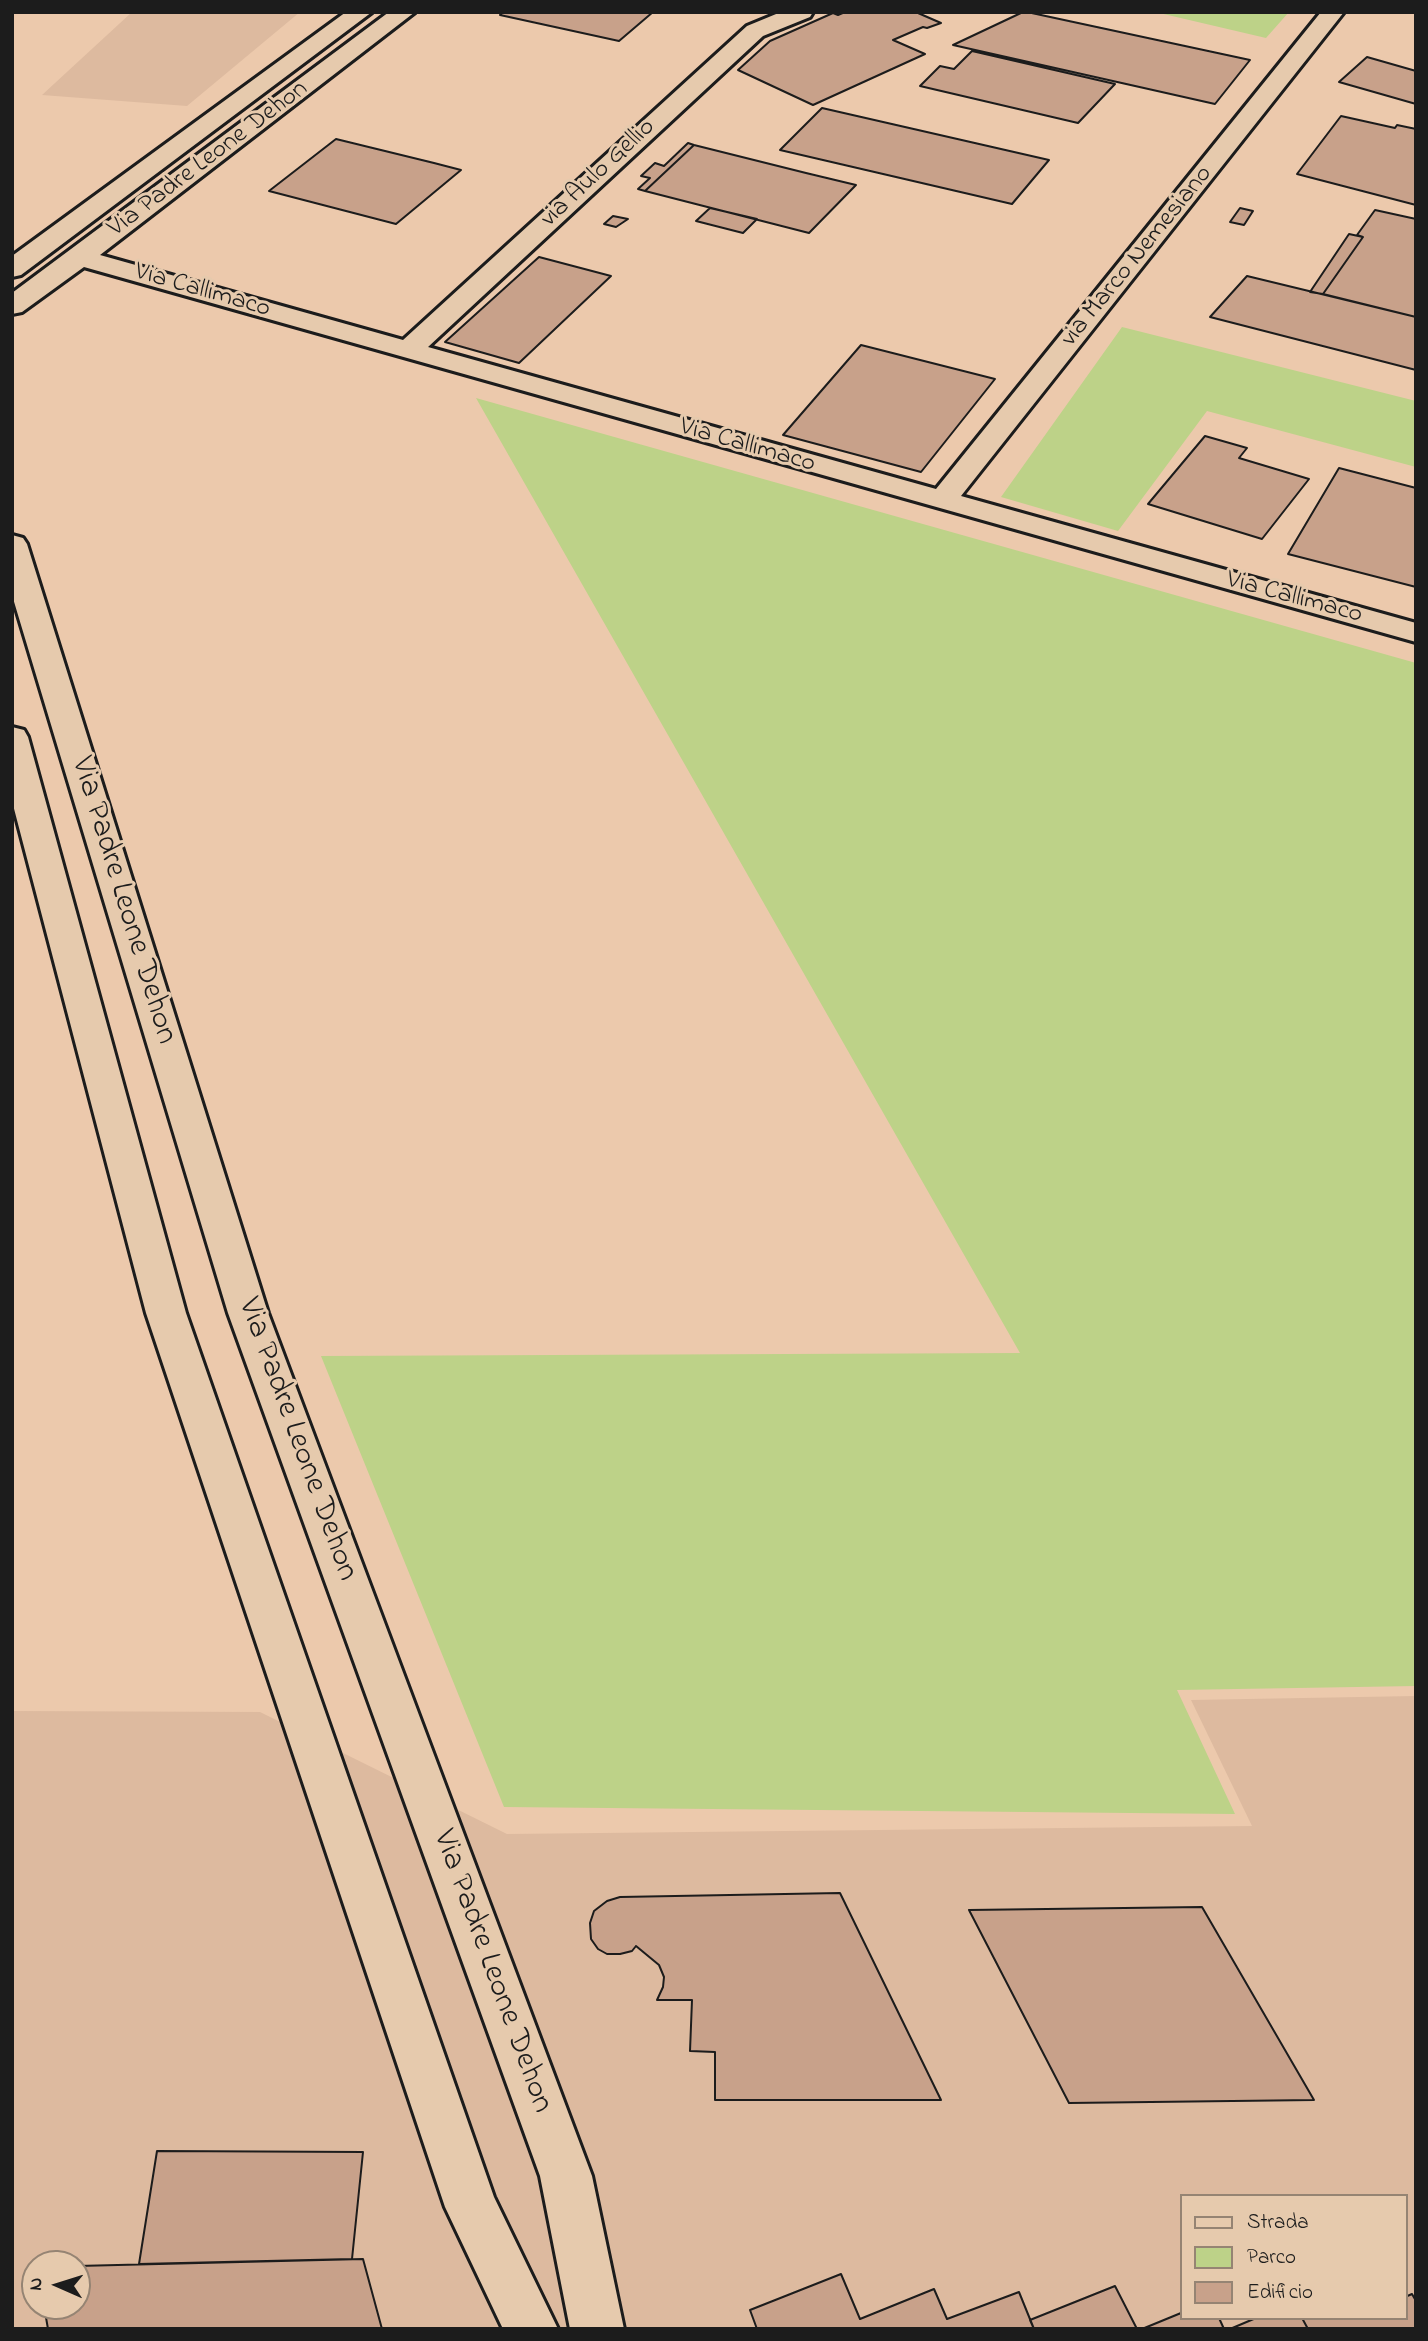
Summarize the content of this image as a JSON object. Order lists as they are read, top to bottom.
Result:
{
  "streets": {
    "street": [
      "Via Padre Leone Dehon",
      "via Aulo Gellio",
      "via Marco Nemesiano",
      "Via Callimaco"
    ]
  },
  "crossings": [
    ["Via Padre Leone Dehon", "Via Callimaco"],
    ["via Aulo Gellio", "Via Callimaco"],
    ["via Marco Nemesiano", "Via Callimaco"]
  ],
  "legend": ["Strada", "Parco", "Edificio"],
  "north": "left"
}
